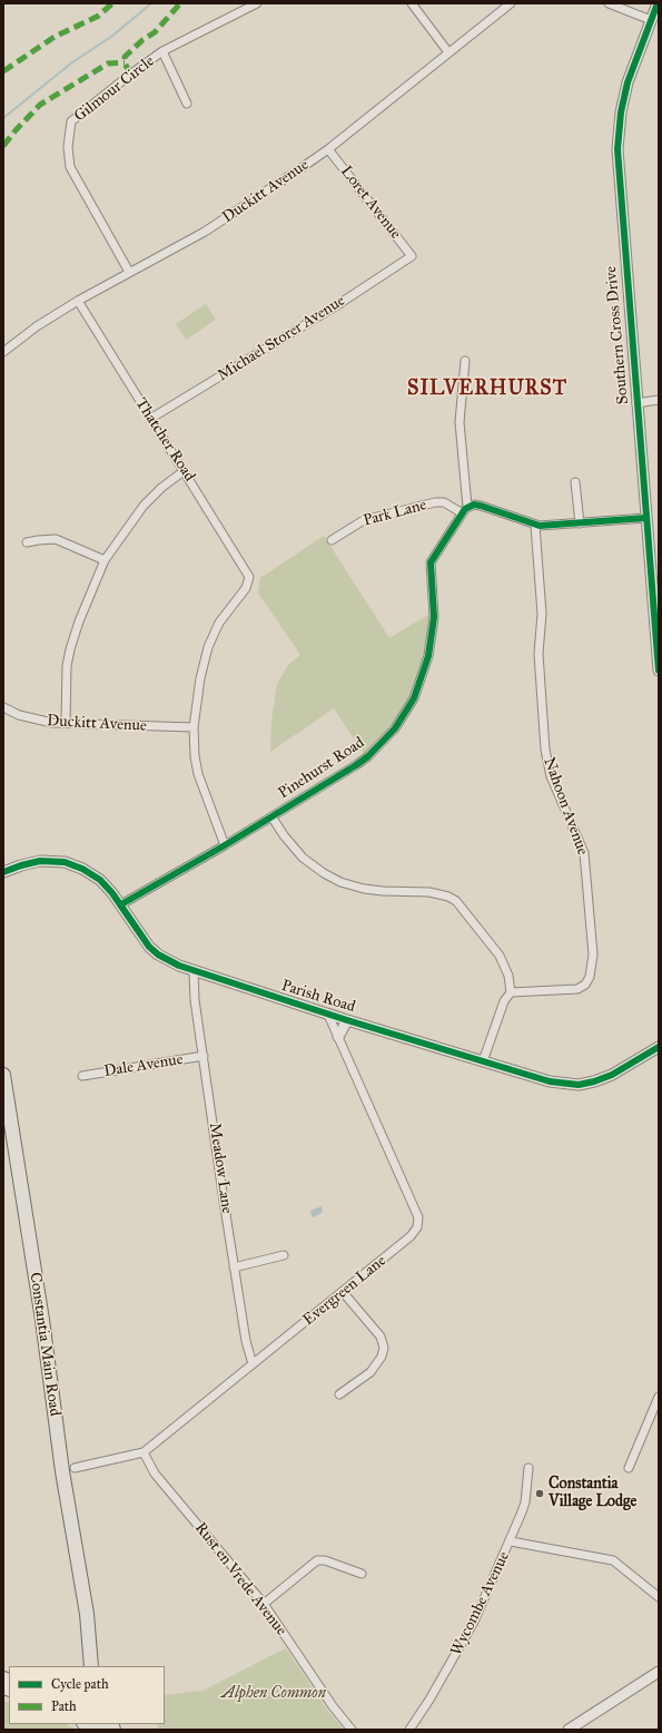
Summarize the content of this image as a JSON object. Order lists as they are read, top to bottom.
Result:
{
  "streets": {
    "main road": ["Constantia Main Road"],
    "street": [
      "Gilmour Circle",
      "Duckitt Avenue",
      "Loret Avenue",
      "Southern Cross Drive",
      "Michael Storer Avenue",
      "Thatcher Road",
      "Park Lane",
      "Pinehurst Road",
      "Nahoon Avenue",
      "Parish Road",
      "Dale Avenue",
      "Meadow Lane",
      "Evergreen Lane",
      "Rust en Vrede Avenue",
      "Wycombe Avenue"
    ]
  },
  "crossings": [
    ["Gilmour Circle", "Duckitt Avenue"],
    ["Duckitt Avenue", "Loret Avenue"],
    ["Duckitt Avenue", "Thatcher Road"],
    ["Loret Avenue", "Michael Storer Avenue"],
    ["Michael Storer Avenue", "Thatcher Road"],
    ["Park Lane", "Pinehurst Road"],
    ["Pinehurst Road", "Parish Road"],
    ["Parish Road", "Meadow Lane"],
    ["Parish Road", "Evergreen Lane"],
    ["Dale Avenue", "Meadow Lane"],
    ["Meadow Lane", "Evergreen Lane"],
    ["Evergreen Lane", "Rust en Vrede Avenue"]
  ],
  "districts": ["SILVERHURST"],
  "parks": ["Alphen Common"],
  "places": ["Constantia Village Lodge"],
  "legend": ["Cycle path", "Path"]
}
